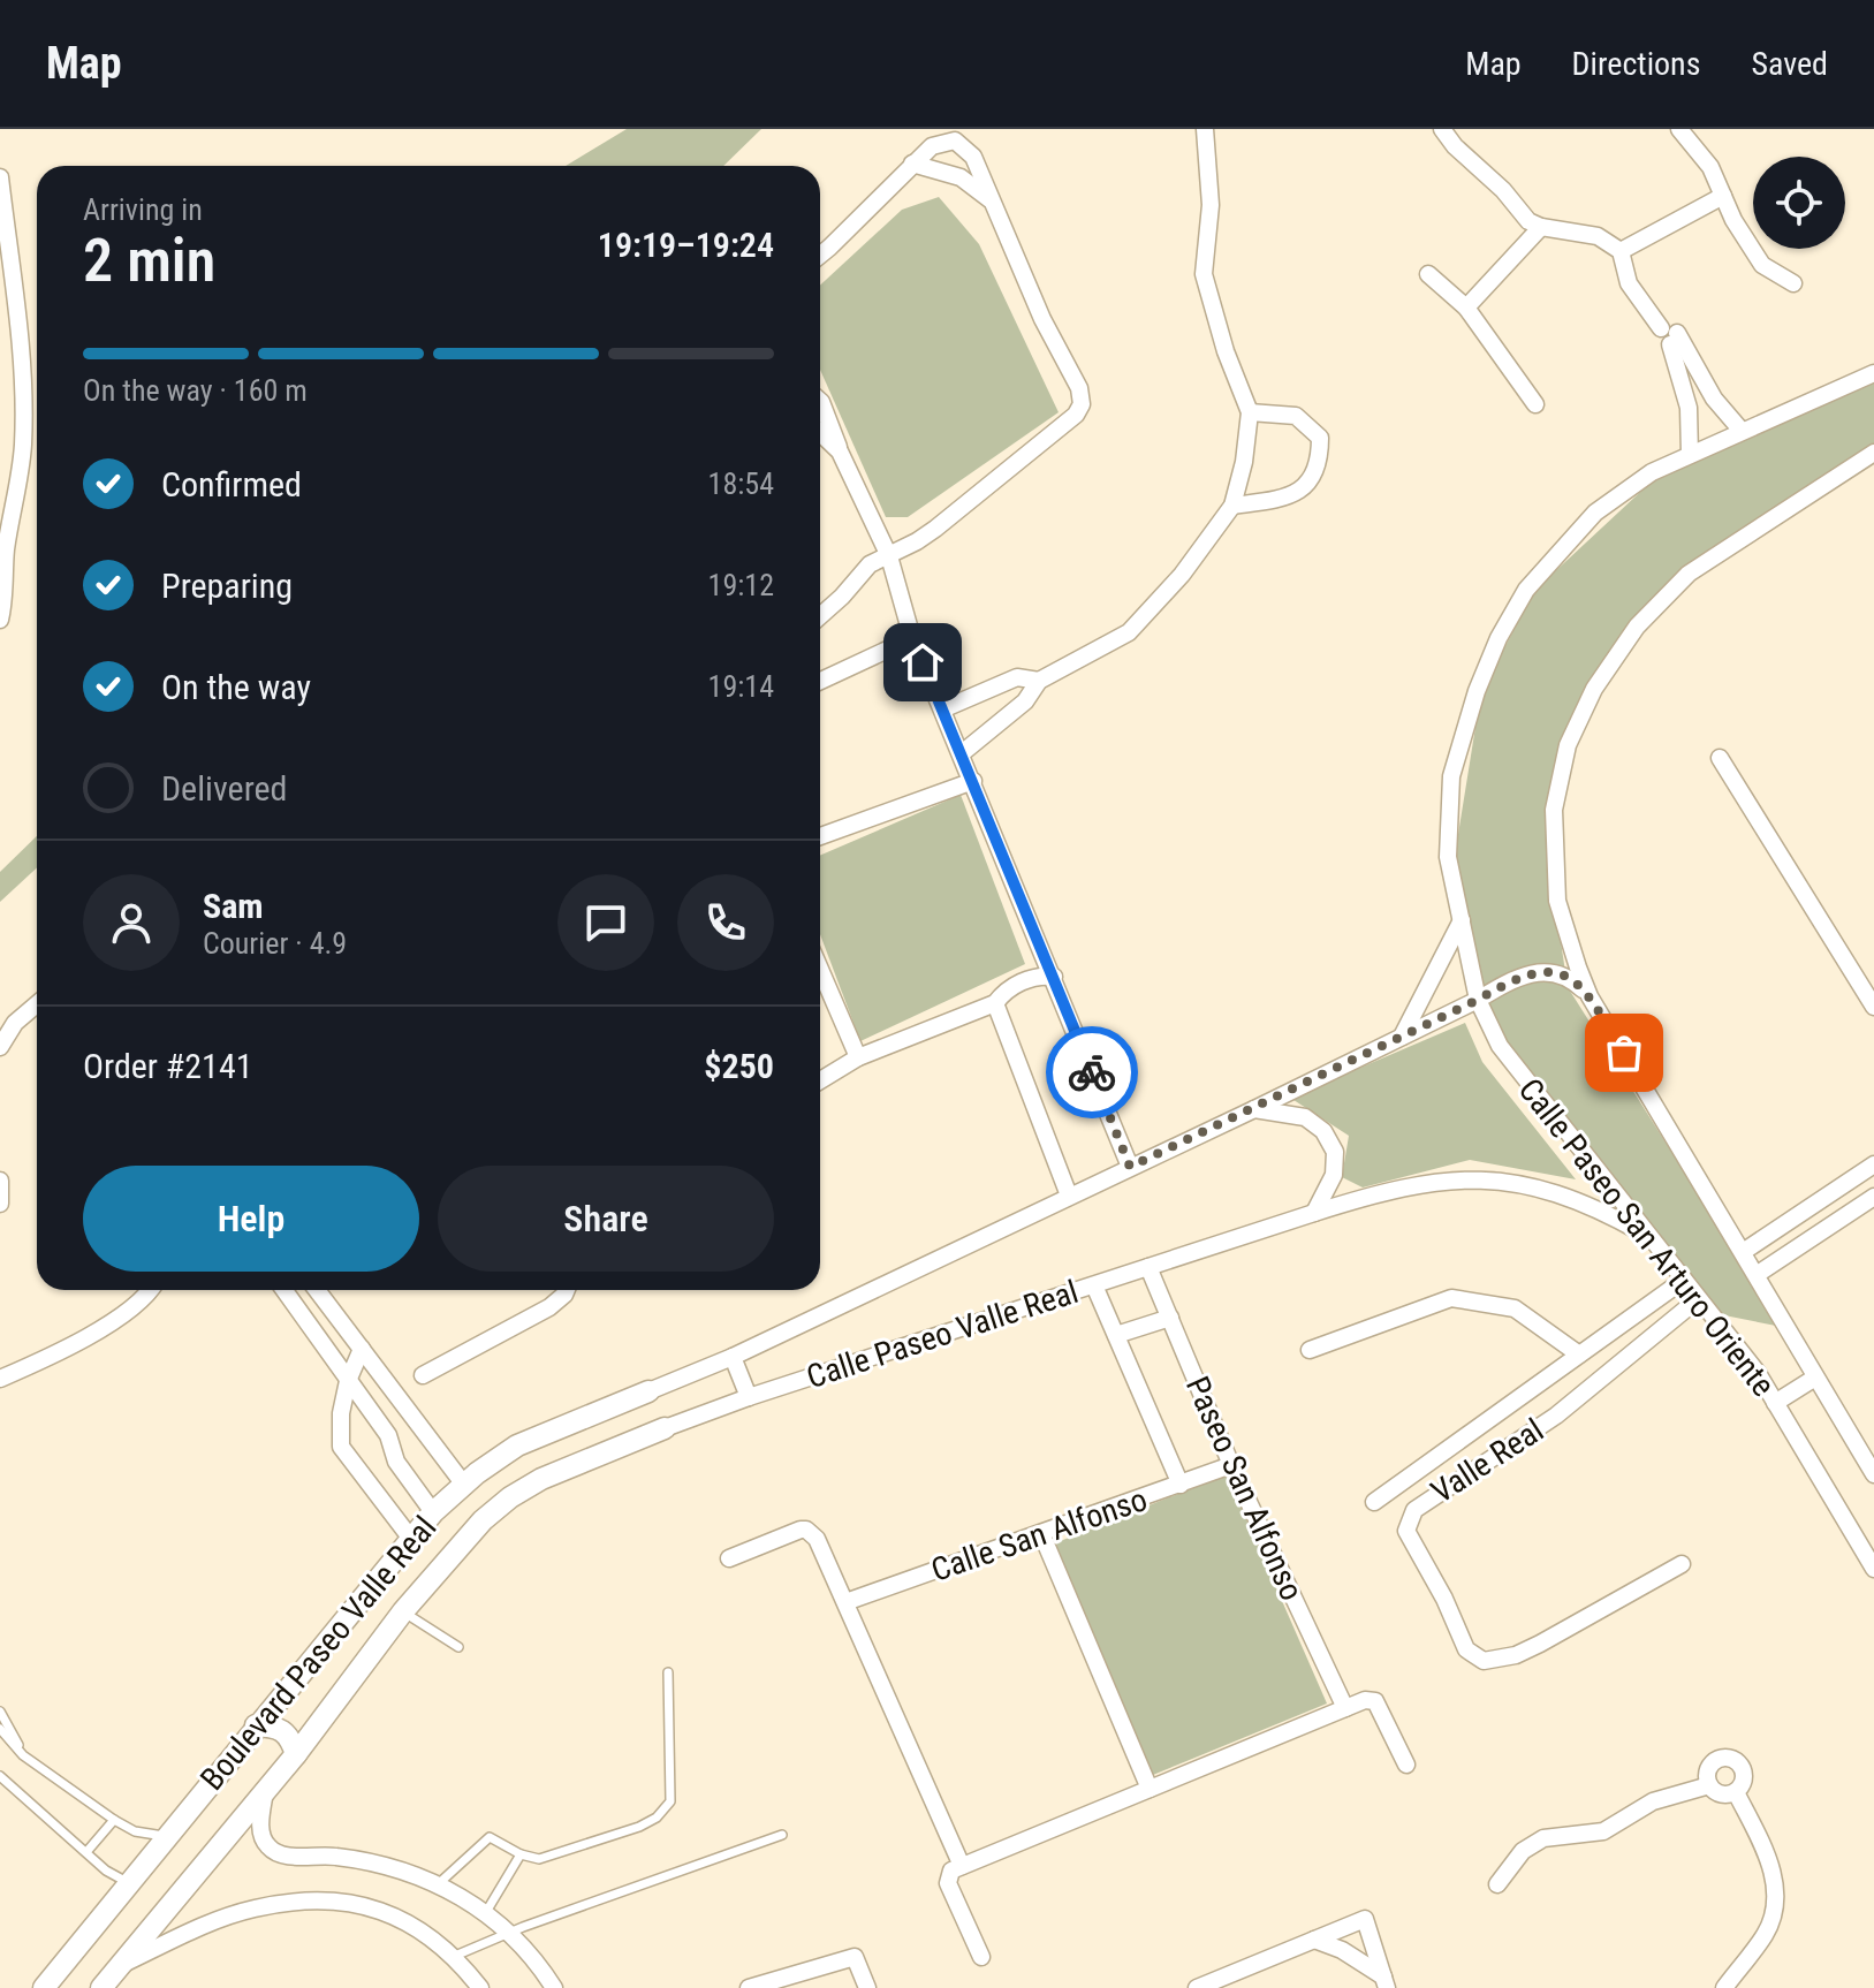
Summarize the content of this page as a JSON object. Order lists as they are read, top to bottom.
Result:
{
  "streets": {
    "street": [
      "Calle Paseo San Arturo Oriente",
      "Calle Paseo Valle Real",
      "Valle Real",
      "Paseo San Alfonso",
      "Calle San Alfonso",
      "Boulevard Paseo Valle Real"
    ]
  },
  "crossings": [
    ["Calle Paseo San Arturo Oriente", "Calle Paseo Valle Real"],
    ["Calle Paseo San Arturo Oriente", "Valle Real"],
    ["Calle Paseo Valle Real", "Paseo San Alfonso"],
    ["Calle Paseo Valle Real", "Boulevard Paseo Valle Real"],
    ["Paseo San Alfonso", "Calle San Alfonso"]
  ],
  "page": {
    "header": "Map",
    "nav": ["Map", "Directions", "Saved"],
    "heading": ["2 min", "Arriving in", "19:19–19:24"],
    "panel": [
      "Sam",
      "Courier · 4.9",
      "Order #2141",
      "$250"
    ],
    "bar": "On the way · 160 m",
    "list": [
      ["Confirmed", "18:54"],
      ["Preparing", "19:12"],
      ["On the way", "19:14"],
      "Delivered"
    ],
    "buttons": ["Help", "Share"]
  }
}
